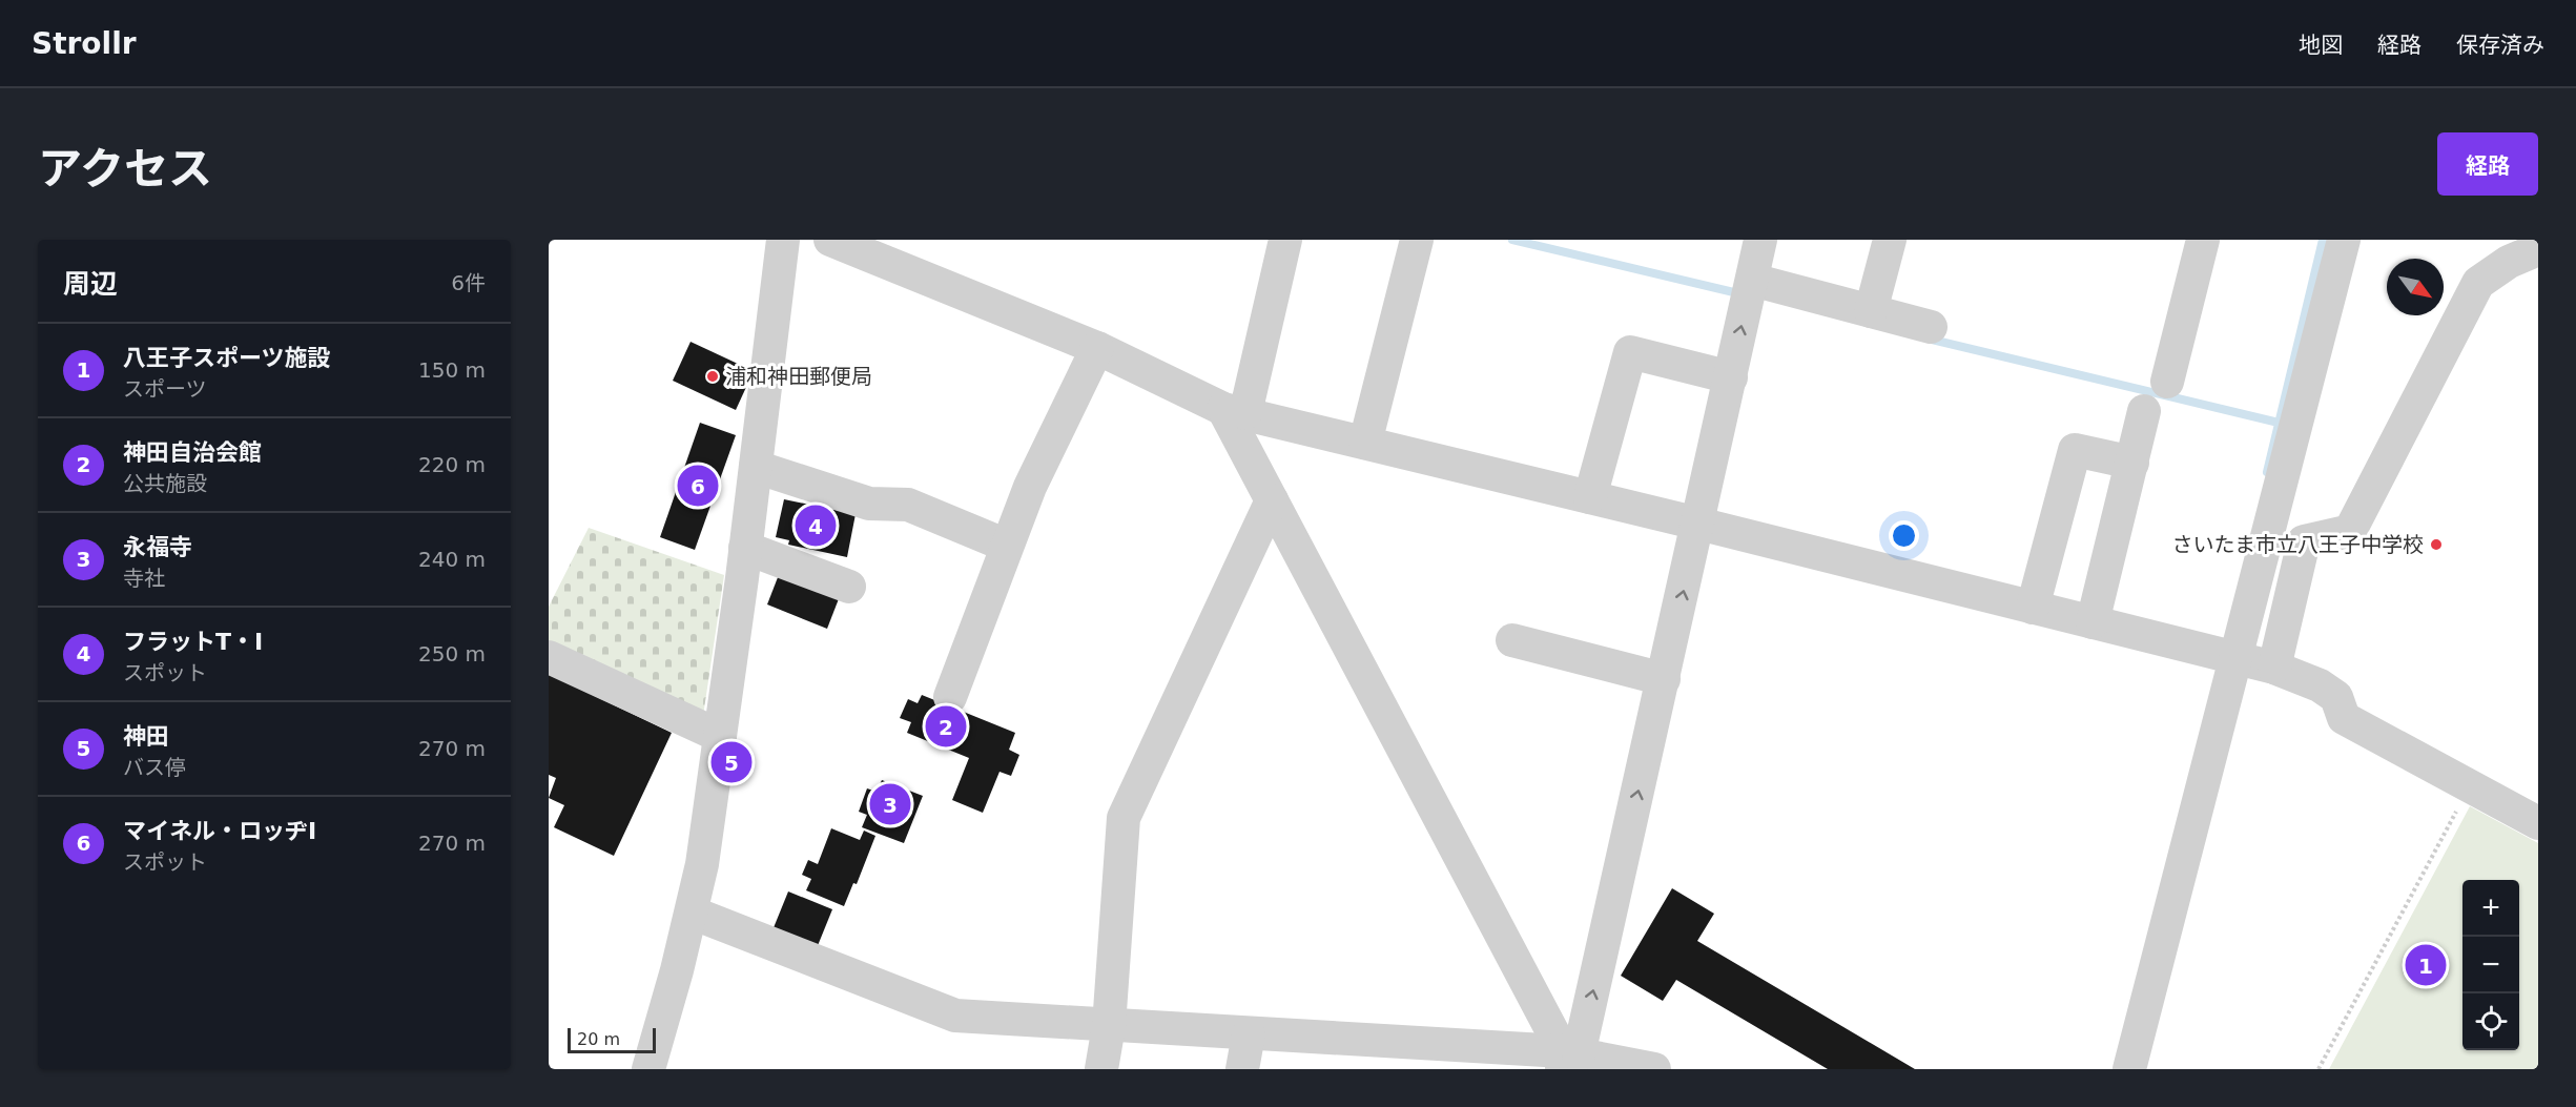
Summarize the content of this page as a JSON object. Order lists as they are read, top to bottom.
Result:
{
  "places": ["浦和神田郵便局", "さいたま市立八王子中学校"],
  "scale_bar": "20 m",
  "north": "bottom right",
  "page": {
    "header": "Strollr",
    "nav": ["地図", "経路", "保存済み"],
    "title": "アクセス",
    "buttons": "経路",
    "heading": ["周辺", "6件"],
    "list": [
      {
        "mark": "1",
        "name": "八王子スポーツ施設",
        "note": "スポーツ",
        "value": "150 m"
      },
      {
        "mark": "2",
        "name": "神田自治会館",
        "note": "公共施設",
        "value": "220 m"
      },
      {
        "mark": "3",
        "name": "永福寺",
        "note": "寺社",
        "value": "240 m"
      },
      {
        "mark": "4",
        "name": "フラットT・I",
        "note": "スポット",
        "value": "250 m"
      },
      {
        "mark": "5",
        "name": "神田",
        "note": "バス停",
        "value": "270 m"
      },
      {
        "mark": "6",
        "name": "マイネル・ロッヂⅠ",
        "note": "スポット",
        "value": "270 m"
      }
    ],
    "pins": [
      "6",
      "4",
      "2",
      "5",
      "3",
      "1"
    ],
    "map_buttons": ["+", "−"],
    "scale": "20 m"
  }
}
